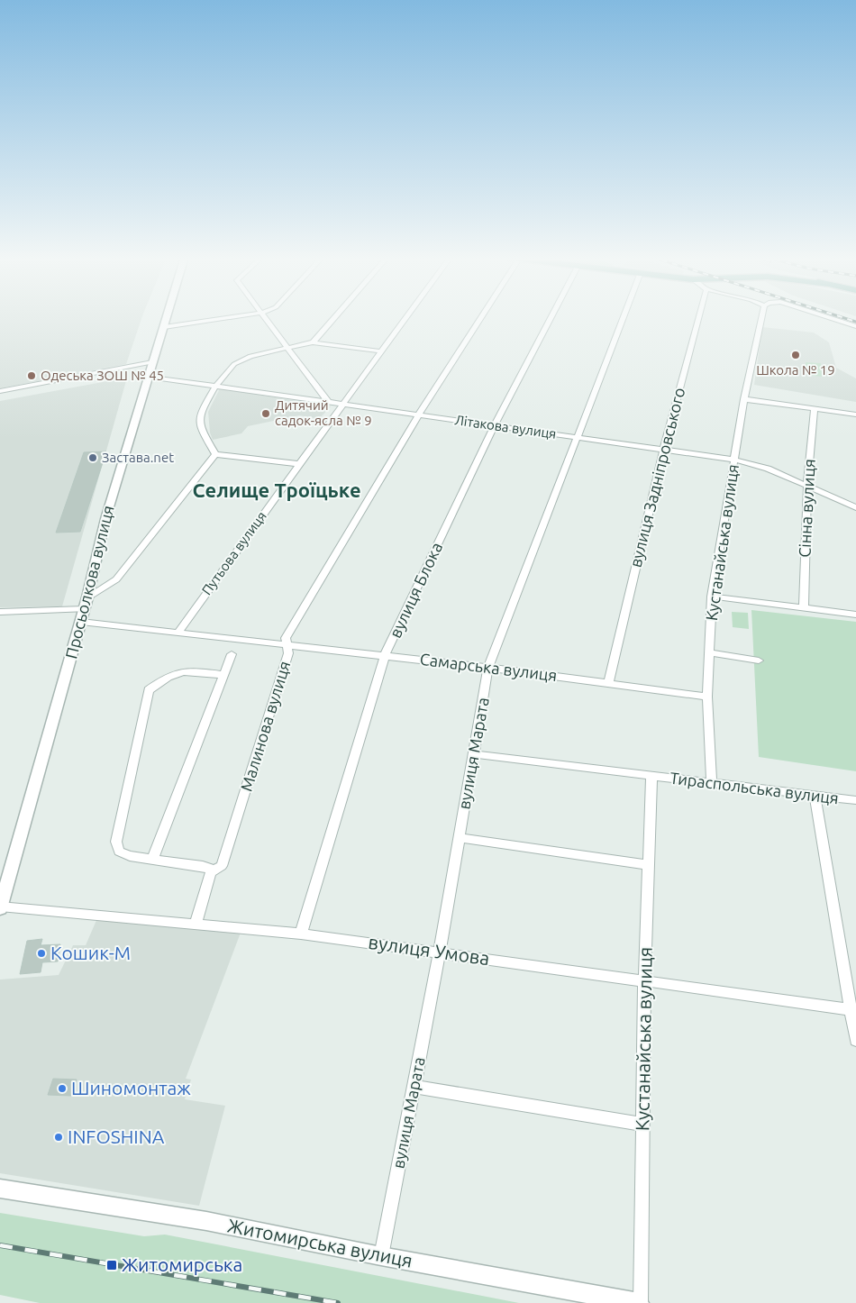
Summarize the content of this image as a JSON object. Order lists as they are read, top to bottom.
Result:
{
  "streets": {
    "street": [
      "Літакова вулиця",
      "вулиця Задніпровського",
      "Сінна вулиця",
      "Кустанайська вулиця",
      "Путьова вулиця",
      "Просьолкова вулиця",
      "вулиця Блока",
      "Самарська вулиця",
      "Малинова вулиця",
      "вулиця Марата",
      "Тираспольська вулиця",
      "вулиця Умова",
      "Житомирська вулиця"
    ]
  },
  "crossings": [
    ["Літакова вулиця", "вулиця Задніпровського"],
    ["Літакова вулиця", "Сінна вулиця"],
    ["Літакова вулиця", "Кустанайська вулиця"],
    ["Літакова вулиця", "Путьова вулиця"],
    ["Літакова вулиця", "Просьолкова вулиця"],
    ["Літакова вулиця", "вулиця Блока"],
    ["Літакова вулиця", "Малинова вулиця"],
    ["Літакова вулиця", "вулиця Марата"],
    ["вулиця Задніпровського", "Самарська вулиця"],
    ["Кустанайська вулиця", "Самарська вулиця"],
    ["Кустанайська вулиця", "Тираспольська вулиця"],
    ["Кустанайська вулиця", "вулиця Умова"],
    ["Кустанайська вулиця", "Житомирська вулиця"],
    ["Путьова вулиця", "Самарська вулиця"],
    ["Просьолкова вулиця", "Самарська вулиця"],
    ["Просьолкова вулиця", "вулиця Умова"],
    ["вулиця Блока", "Самарська вулиця"],
    ["вулиця Блока", "вулиця Умова"],
    ["Самарська вулиця", "Малинова вулиця"],
    ["Самарська вулиця", "вулиця Марата"],
    ["Малинова вулиця", "вулиця Умова"],
    ["вулиця Марата", "Тираспольська вулиця"],
    ["вулиця Марата", "вулиця Умова"],
    ["вулиця Марата", "Житомирська вулиця"]
  ],
  "districts": ["Селище Троїцьке"],
  "places": {
    "other": [
      "Школа № 19",
      "Одеська ЗОШ № 45",
      "Дитячий садок-ясла № 9",
      "Застава.net",
      "Кошик-М",
      "Шиномонтаж",
      "INFOSHINA"
    ],
    "transit": ["Житомирська"]
  }
}
